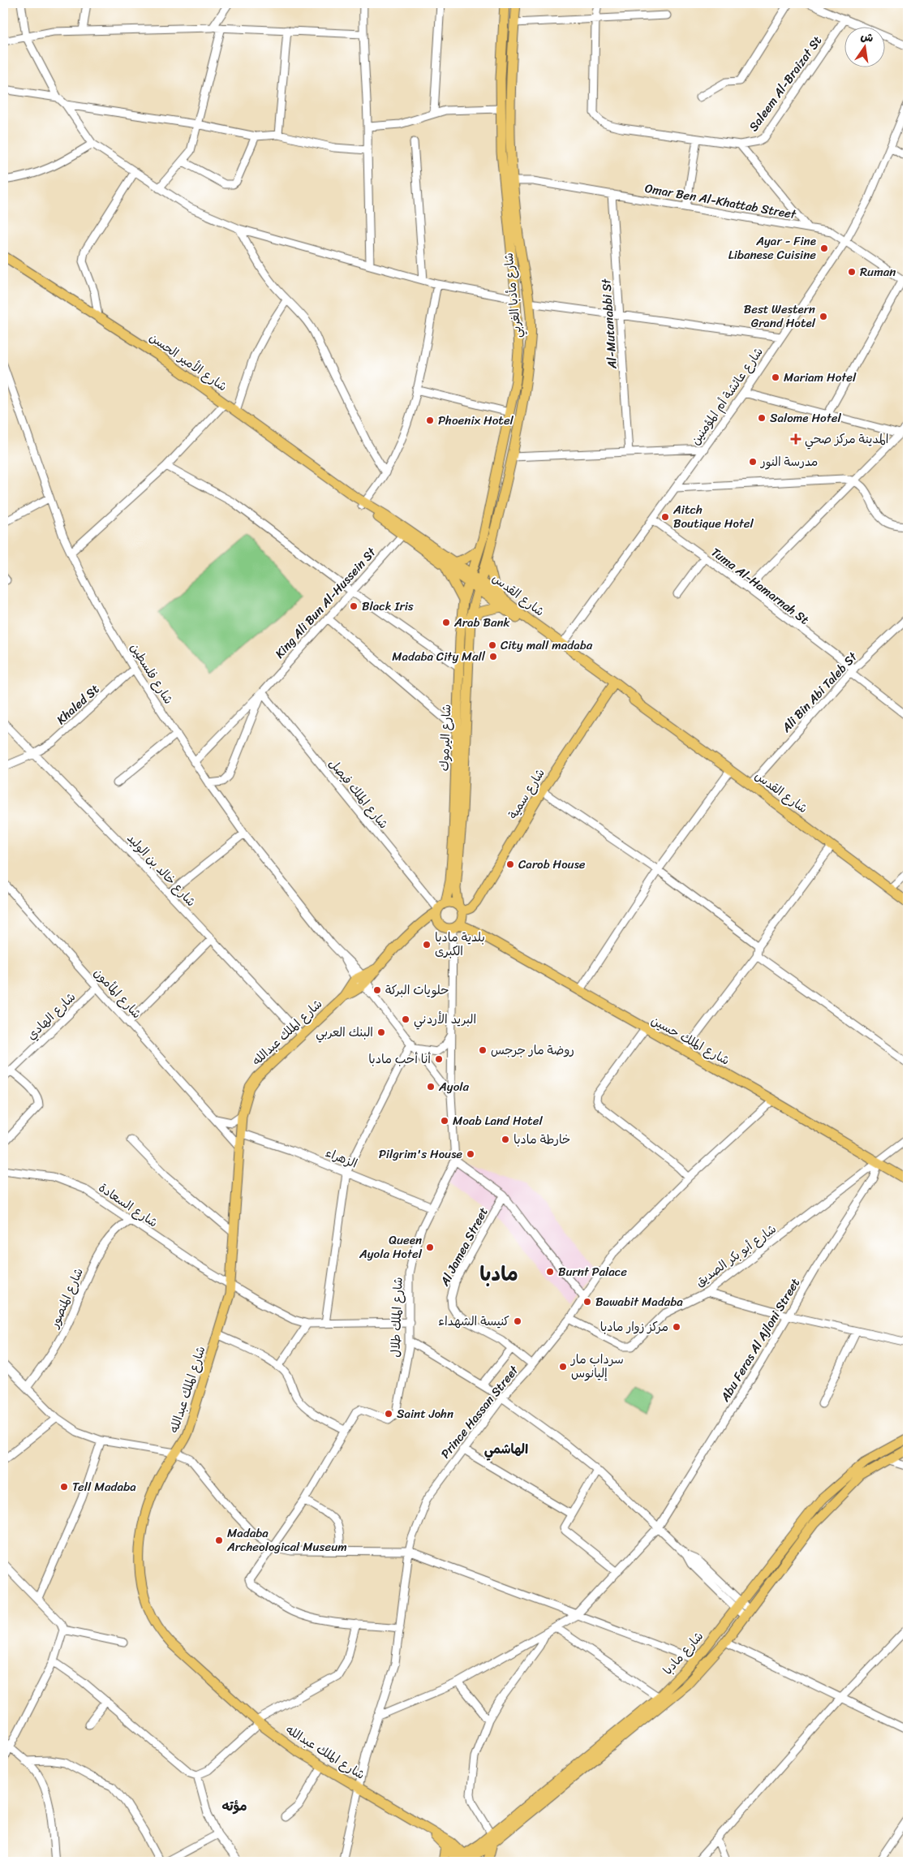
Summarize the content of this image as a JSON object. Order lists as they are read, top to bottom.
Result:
{
  "streets": {
    "main road": [
      "شارع مأدبا الغربي",
      "شارع الأمير الحسن",
      "شارع القدس",
      "شارع اليرموك",
      "شارع سمية",
      "شارع الملك عبدالله",
      "شارع الملك حسين",
      "شارع مادبا"
    ],
    "street": [
      "Saleem Al-Braizat St",
      "Omar Ben Al-Khattab Street",
      "Al-Mutanabbi St",
      "شارع عائشة أم المؤمنين",
      "Tuma Al-Hamarnah St",
      "King Ali Bun Al-Hussein St",
      "شارع فلسطين",
      "Ali Bin Abi Taleb St",
      "Khaled St",
      "شارع الملك فيصل",
      "شارع خالد بن الوليد",
      "شارع المأمون",
      "شارع الهادي",
      "الزهراء",
      "شارع السعادة",
      "Al Jamea Street",
      "شارع أبو بكر الصديق",
      "شارع المنصور",
      "شارع الملك طلال",
      "Abu Feras Al Ajloni Street",
      "Prince Hassan Street"
    ]
  },
  "crossings": [
    ["Omar Ben Al-Khattab Street", "شارع مأدبا الغربي"],
    ["Omar Ben Al-Khattab Street", "Al-Mutanabbi St"],
    ["Omar Ben Al-Khattab Street", "شارع عائشة أم المؤمنين"],
    ["شارع مأدبا الغربي", "شارع الأمير الحسن"],
    ["شارع مأدبا الغربي", "شارع القدس"],
    ["شارع مأدبا الغربي", "شارع اليرموك"],
    ["شارع الأمير الحسن", "شارع القدس"],
    ["شارع الأمير الحسن", "King Ali Bun Al-Hussein St"],
    ["شارع الأمير الحسن", "شارع اليرموك"],
    ["شارع عائشة أم المؤمنين", "Tuma Al-Hamarnah St"],
    ["شارع عائشة أم المؤمنين", "شارع القدس"],
    ["Tuma Al-Hamarnah St", "Ali Bin Abi Taleb St"],
    ["شارع القدس", "Ali Bin Abi Taleb St"],
    ["شارع القدس", "شارع اليرموك"],
    ["شارع القدس", "شارع سمية"],
    ["King Ali Bun Al-Hussein St", "شارع فلسطين"],
    ["King Ali Bun Al-Hussein St", "شارع الملك فيصل"],
    ["شارع فلسطين", "Khaled St"],
    ["شارع فلسطين", "شارع الملك عبدالله"],
    ["شارع فلسطين", "شارع الملك طلال"],
    ["Khaled St", "شارع خالد بن الوليد"],
    ["شارع اليرموك", "شارع الملك فيصل"],
    ["شارع اليرموك", "شارع سمية"],
    ["شارع اليرموك", "شارع الملك حسين"],
    ["شارع اليرموك", "شارع الملك طلال"],
    ["شارع الملك فيصل", "شارع سمية"],
    ["شارع الملك فيصل", "شارع الملك حسين"],
    ["شارع الملك فيصل", "شارع الملك طلال"],
    ["شارع سمية", "شارع الملك حسين"],
    ["شارع سمية", "شارع الملك طلال"],
    ["شارع خالد بن الوليد", "شارع الملك عبدالله"],
    ["شارع المأمون", "شارع الهادي"],
    ["شارع المأمون", "شارع الملك عبدالله"],
    ["شارع الملك عبدالله", "الزهراء"],
    ["شارع الملك عبدالله", "شارع السعادة"],
    ["شارع الملك عبدالله", "Prince Hassan Street"],
    ["شارع الملك عبدالله", "شارع مادبا"],
    ["شارع الملك حسين", "شارع أبو بكر الصديق"],
    ["شارع الملك حسين", "شارع الملك طلال"],
    ["شارع الملك حسين", "Abu Feras Al Ajloni Street"],
    ["شارع الملك حسين", "Prince Hassan Street"],
    ["الزهراء", "شارع الملك طلال"],
    ["شارع السعادة", "شارع المنصور"],
    ["Al Jamea Street", "Prince Hassan Street"],
    ["شارع أبو بكر الصديق", "Abu Feras Al Ajloni Street"],
    ["شارع أبو بكر الصديق", "Prince Hassan Street"],
    ["Abu Feras Al Ajloni Street", "Prince Hassan Street"]
  ],
  "districts": ["مادبا", "الهاشمي", "مؤته"],
  "places": {
    "other": [
      "Ayar - Fine Libanese Cuisine",
      "Ruman",
      "Best Western Grand Hotel",
      "Mariam Hotel",
      "Salome Hotel",
      "Phoenix Hotel",
      "مدرسة النور",
      "Aitch Boutique Hotel",
      "Black Iris",
      "Arab Bank",
      "City mall madaba",
      "Madaba City Mall",
      "Carob House",
      "بلدية مادبا الكبرى",
      "حلويات البركة",
      "البريد الأردني",
      "البنك العربي",
      "روضة مار جرجس",
      "أنا أحب مادبا",
      "Ayola",
      "Moab Land Hotel",
      "خارطة مادبا",
      "Pilgrim's House",
      "Queen Ayola Hotel",
      "Burnt Palace",
      "Bawabit Madaba",
      "كنيسة الشهداء",
      "مركز زوار مادبا",
      "سرداب مار إليانوس",
      "Saint John",
      "Tell Madaba",
      "Madaba Archeological Museum"
    ],
    "health": ["المدينة مركز صحي"]
  },
  "north": "top"
}
